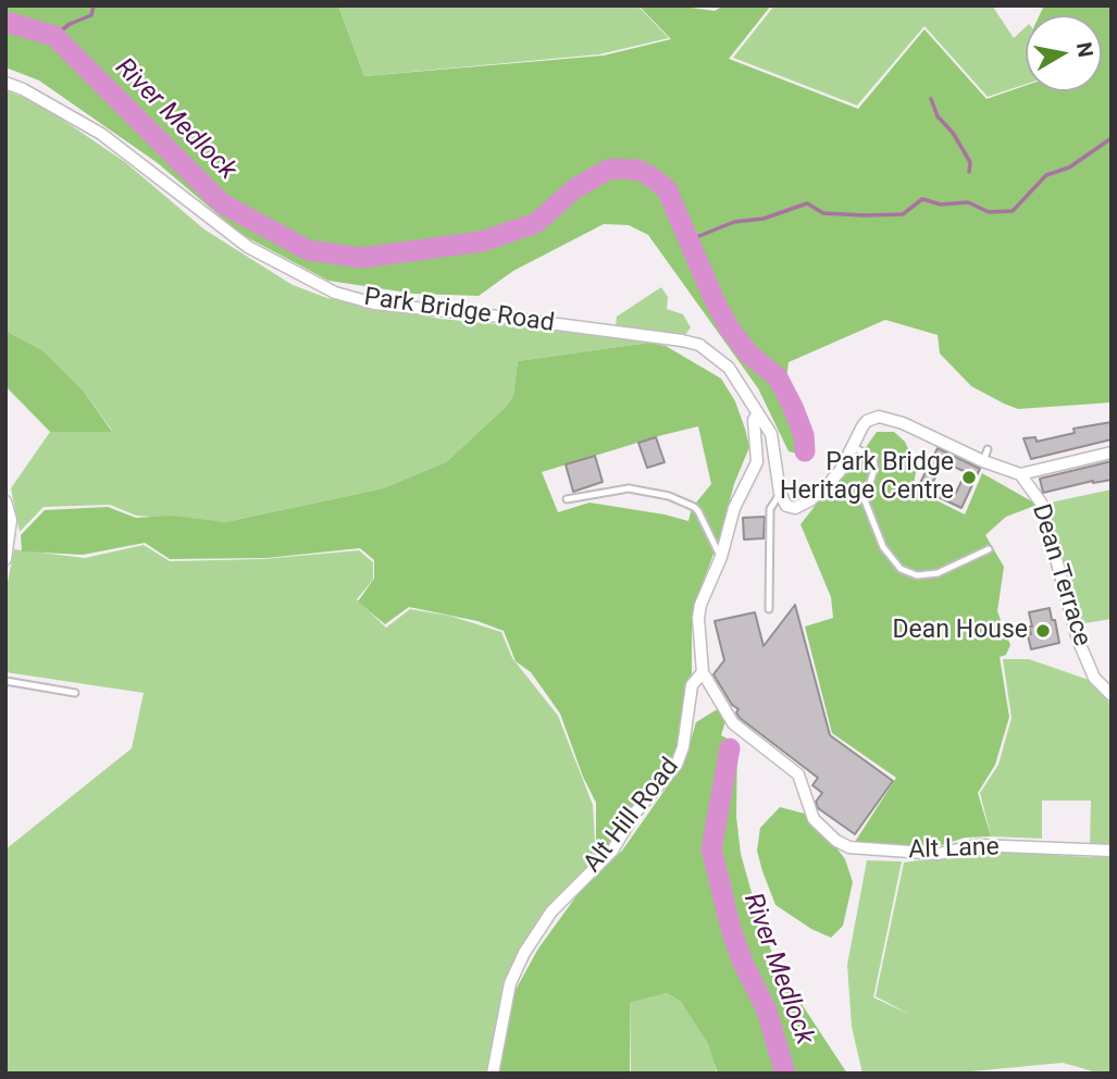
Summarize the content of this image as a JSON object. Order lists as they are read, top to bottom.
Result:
{
  "streets": {
    "street": [
      "Park Bridge Road",
      "Dean Terrace",
      "Alt Hill Road",
      "Alt Lane"
    ]
  },
  "crossings": [
    ["Park Bridge Road", "Alt Hill Road"],
    ["Alt Hill Road", "Alt Lane"]
  ],
  "water": ["River Medlock"],
  "places": ["Park Bridge Heritage Centre", "Dean House"],
  "north": "right"
}
